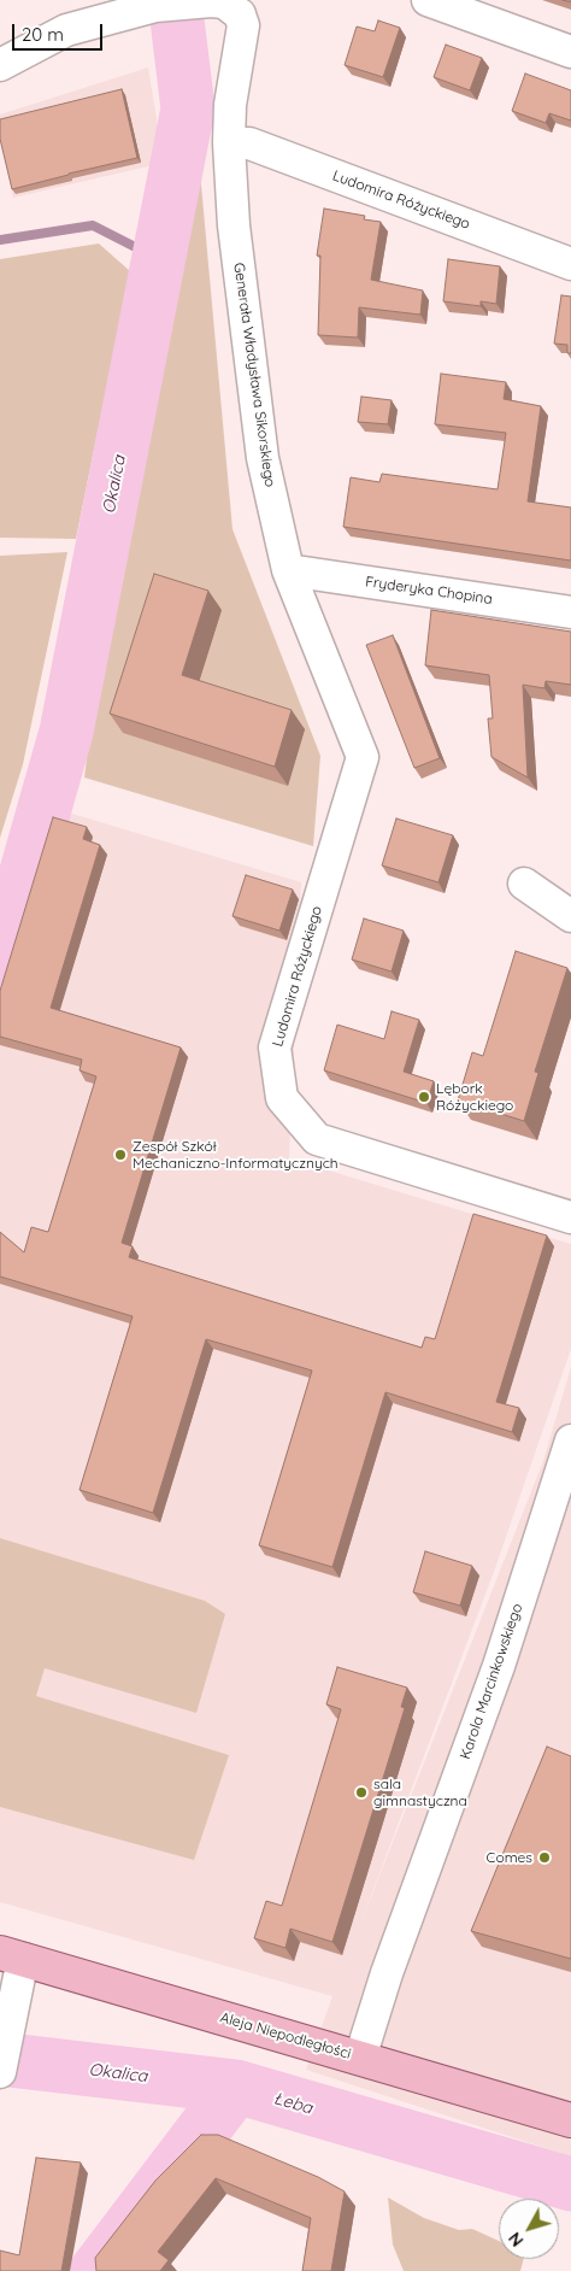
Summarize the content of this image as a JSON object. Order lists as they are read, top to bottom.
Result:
{
  "streets": {
    "main road": ["Aleja Niepodległości"],
    "street": [
      "Ludomira Różyckiego",
      "Generała Władysława Sikorskiego",
      "Fryderyka Chopina",
      "Karola Marcinkowskiego"
    ]
  },
  "crossings": [
    ["Ludomira Różyckiego", "Generała Władysława Sikorskiego"],
    ["Generała Władysława Sikorskiego", "Fryderyka Chopina"],
    ["Karola Marcinkowskiego", "Aleja Niepodległości"]
  ],
  "water": ["Okalica", "Łeba"],
  "places": [
    "Lębork Różyckiego",
    "Zespół Szkół Mechaniczno-Informatycznych",
    "sala gimnastyczna",
    "Comes"
  ],
  "scale_bar": "20 m",
  "north": "bottom left"
}
